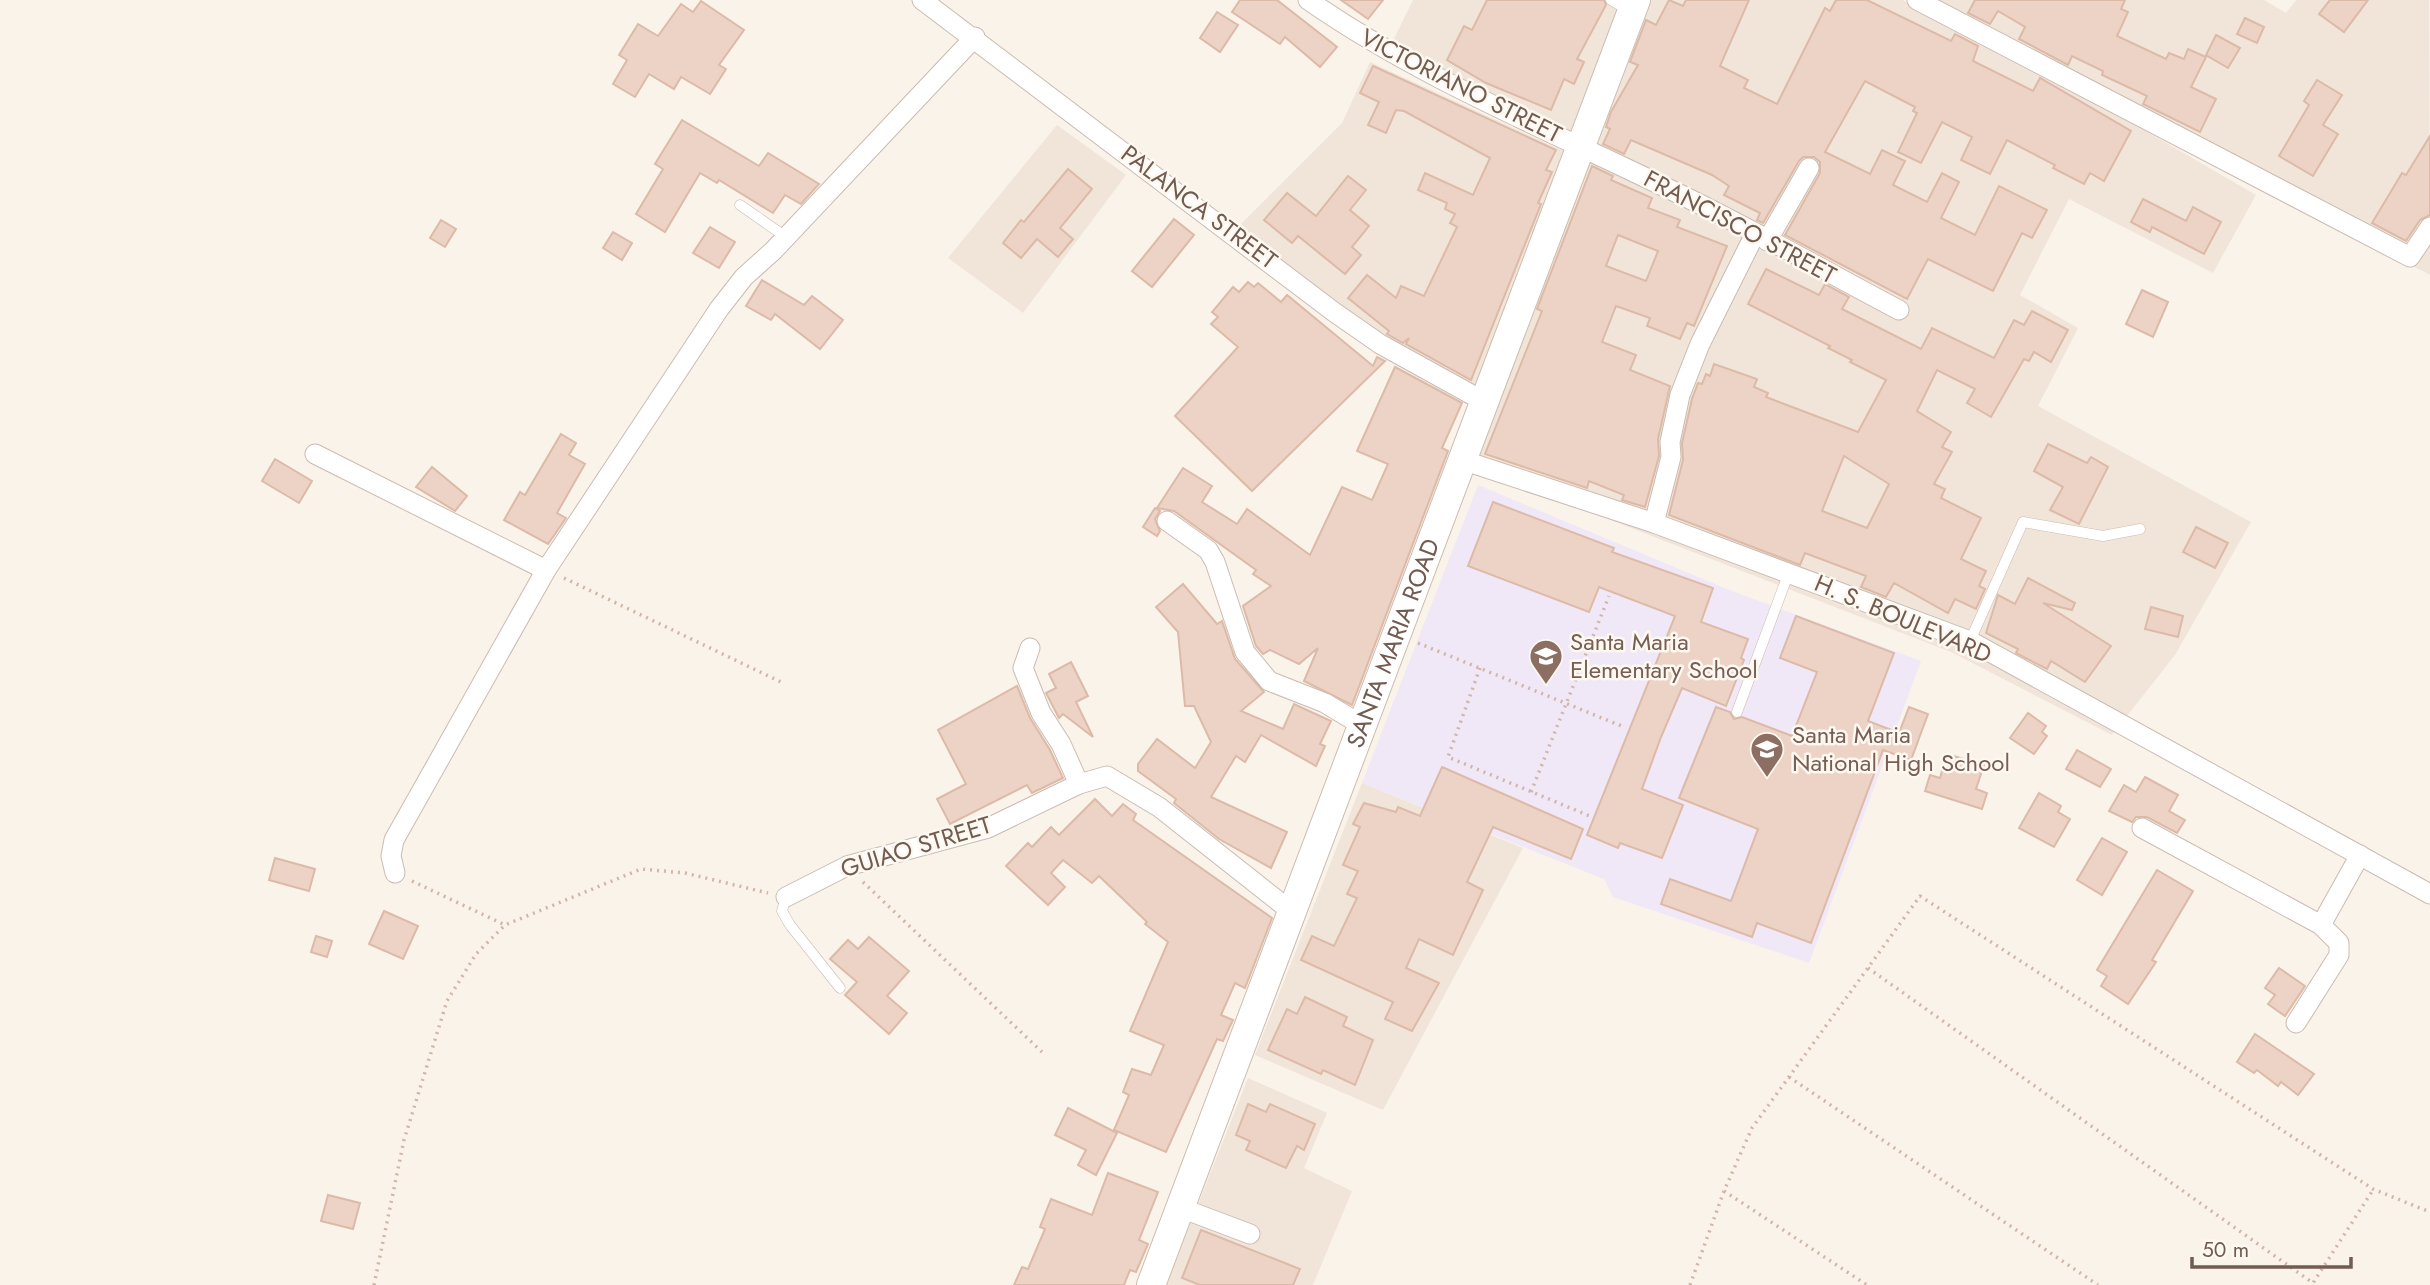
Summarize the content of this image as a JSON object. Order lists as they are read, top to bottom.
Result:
{
  "streets": {
    "main road": ["SANTA MARIA ROAD"],
    "street": [
      "VICTORIANO STREET",
      "PALANCA STREET",
      "FRANCISCO STREET",
      "H. S. BOULEVARD",
      "GUIAO STREET"
    ]
  },
  "crossings": [
    ["VICTORIANO STREET", "FRANCISCO STREET"],
    ["VICTORIANO STREET", "SANTA MARIA ROAD"],
    ["PALANCA STREET", "SANTA MARIA ROAD"],
    ["FRANCISCO STREET", "SANTA MARIA ROAD"],
    ["H. S. BOULEVARD", "SANTA MARIA ROAD"],
    ["SANTA MARIA ROAD", "GUIAO STREET"]
  ],
  "places": {
    "school or university": ["Santa Maria Elementary School", "Santa Maria National High School"]
  },
  "scale_bar": "50 m"
}
